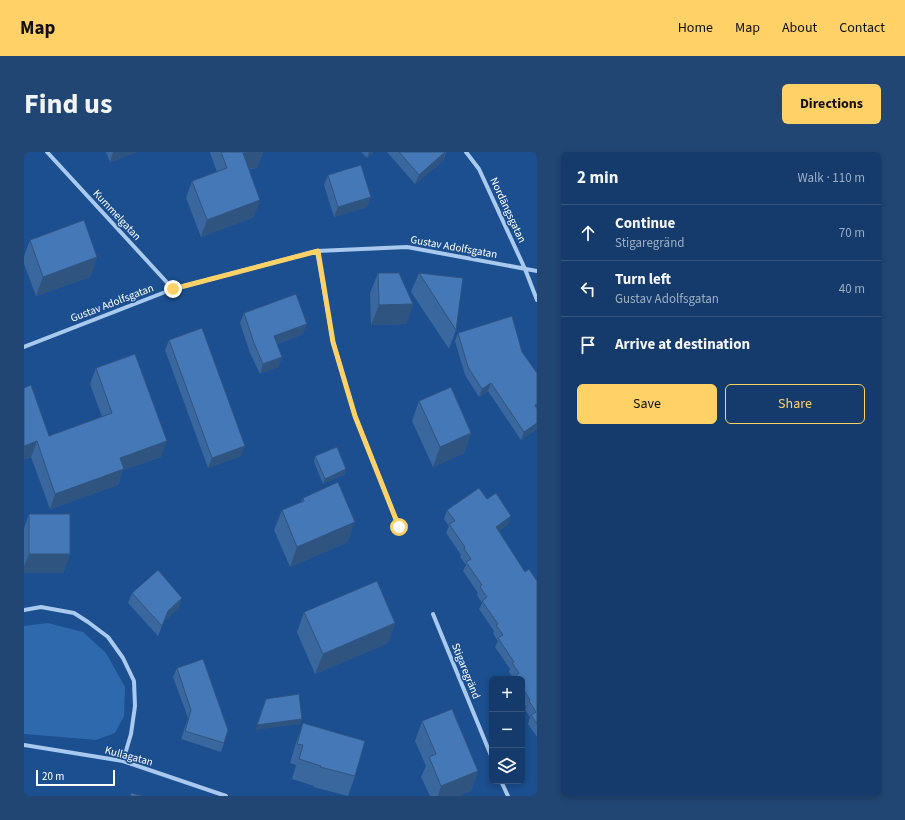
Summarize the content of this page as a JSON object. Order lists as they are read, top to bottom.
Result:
{
  "streets": {
    "street": [
      "Nordängsgatan",
      "Kummelgatan",
      "Gustav Adolfsgatan",
      "Stigaregränd",
      "Kullagatan"
    ]
  },
  "crossings": [
    ["Nordängsgatan", "Gustav Adolfsgatan"],
    ["Kummelgatan", "Gustav Adolfsgatan"]
  ],
  "scale_bar": "20 m",
  "page": {
    "header": "Map",
    "nav": [
      "Home",
      "Map",
      "About",
      "Contact"
    ],
    "title": "Find us",
    "buttons": [
      "Directions",
      ["Save", "Share"]
    ],
    "heading": ["2 min", "Walk · 110 m"],
    "list": [
      ["Continue", "Stigaregränd", "70 m"],
      ["Turn left", "Gustav Adolfsgatan", "40 m"],
      "Arrive at destination"
    ],
    "map_buttons": ["+", "−"],
    "scale": "20 m"
  }
}
